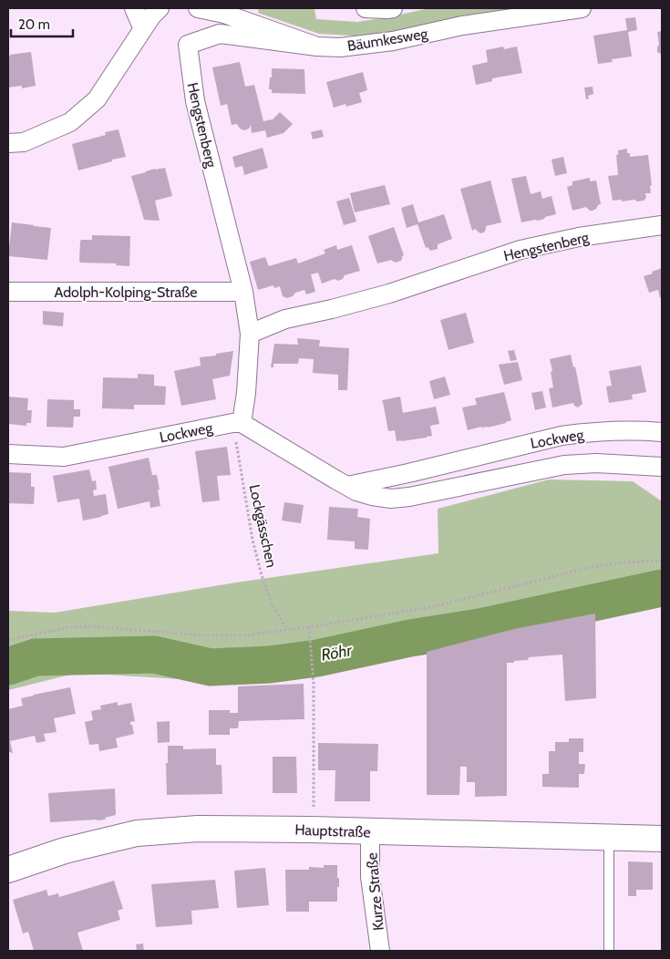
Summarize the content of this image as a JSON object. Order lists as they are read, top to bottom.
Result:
{
  "streets": {
    "main road": ["Hauptstraße"],
    "street": [
      "Bäumkesweg",
      "Hengstenberg",
      "Adolph-Kolping-Straße",
      "Lockweg",
      "Kurze Straße"
    ],
    "path": ["Lockgässchen"]
  },
  "crossings": [
    ["Bäumkesweg", "Hengstenberg"],
    ["Hengstenberg", "Adolph-Kolping-Straße"],
    ["Hengstenberg", "Lockweg"],
    ["Hengstenberg", "Lockgässchen"],
    ["Lockweg", "Lockgässchen"],
    ["Hauptstraße", "Kurze Straße"]
  ],
  "water": ["Röhr"],
  "scale_bar": "20 m"
}
